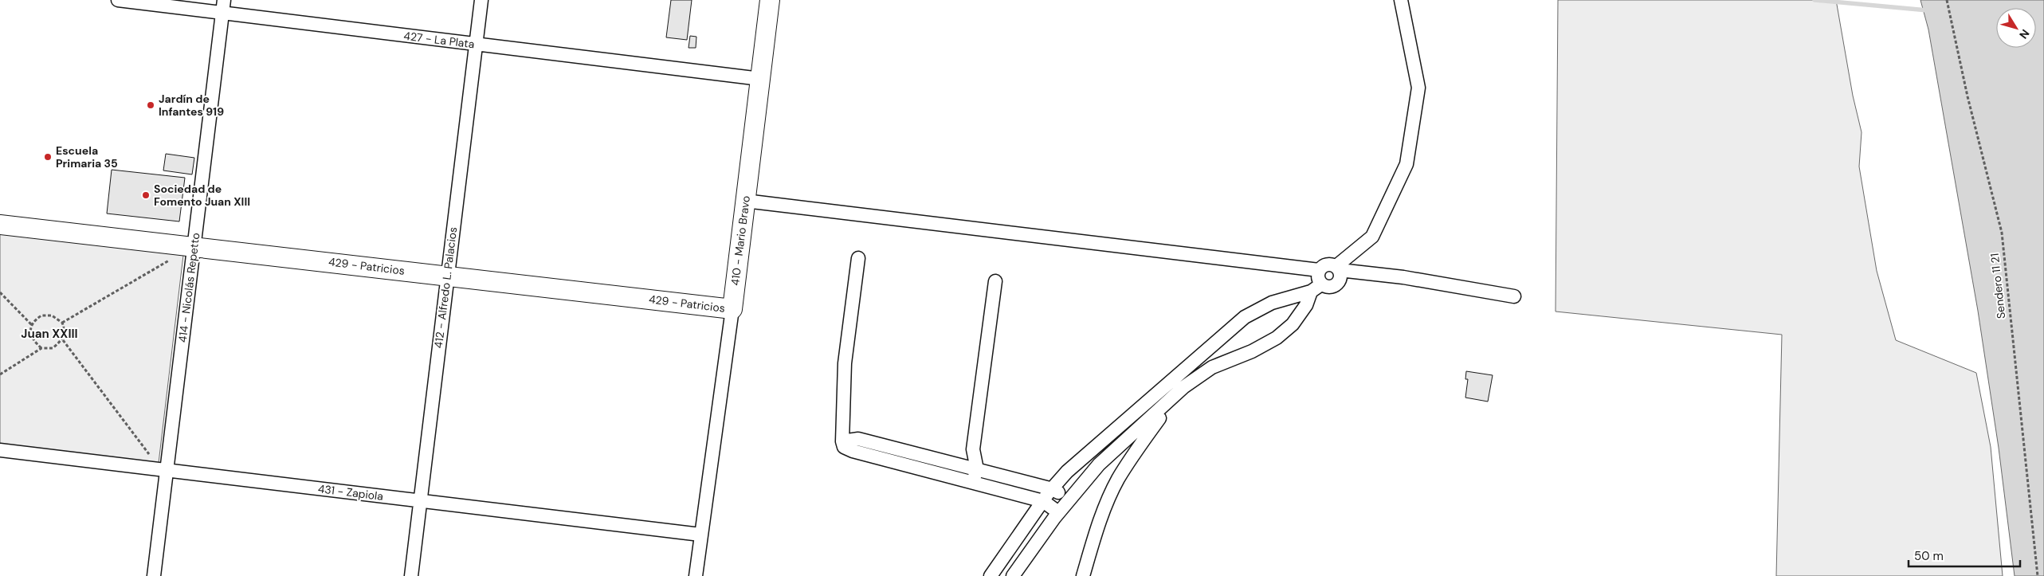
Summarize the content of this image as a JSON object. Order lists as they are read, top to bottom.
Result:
{
  "streets": {
    "street": [
      "427 - La Plata",
      "410 - Mario Bravo",
      "429 - Patricios",
      "414 - Nicolás Repetto",
      "412 - Alfredo L. Palacios",
      "431 - Zapiola"
    ],
    "path": ["Sendero 11 21"]
  },
  "crossings": [
    ["427 - La Plata", "410 - Mario Bravo"],
    ["427 - La Plata", "414 - Nicolás Repetto"],
    ["427 - La Plata", "412 - Alfredo L. Palacios"],
    ["410 - Mario Bravo", "429 - Patricios"],
    ["410 - Mario Bravo", "431 - Zapiola"],
    ["429 - Patricios", "414 - Nicolás Repetto"],
    ["429 - Patricios", "412 - Alfredo L. Palacios"],
    ["414 - Nicolás Repetto", "431 - Zapiola"],
    ["412 - Alfredo L. Palacios", "431 - Zapiola"]
  ],
  "districts": ["Juan XXIII"],
  "places": ["Jardín de Infantes 919", "Escuela Primaria 35", "Sociedad de Fomento Juan XIII"],
  "scale_bar": "50 m",
  "north": "bottom right"
}
